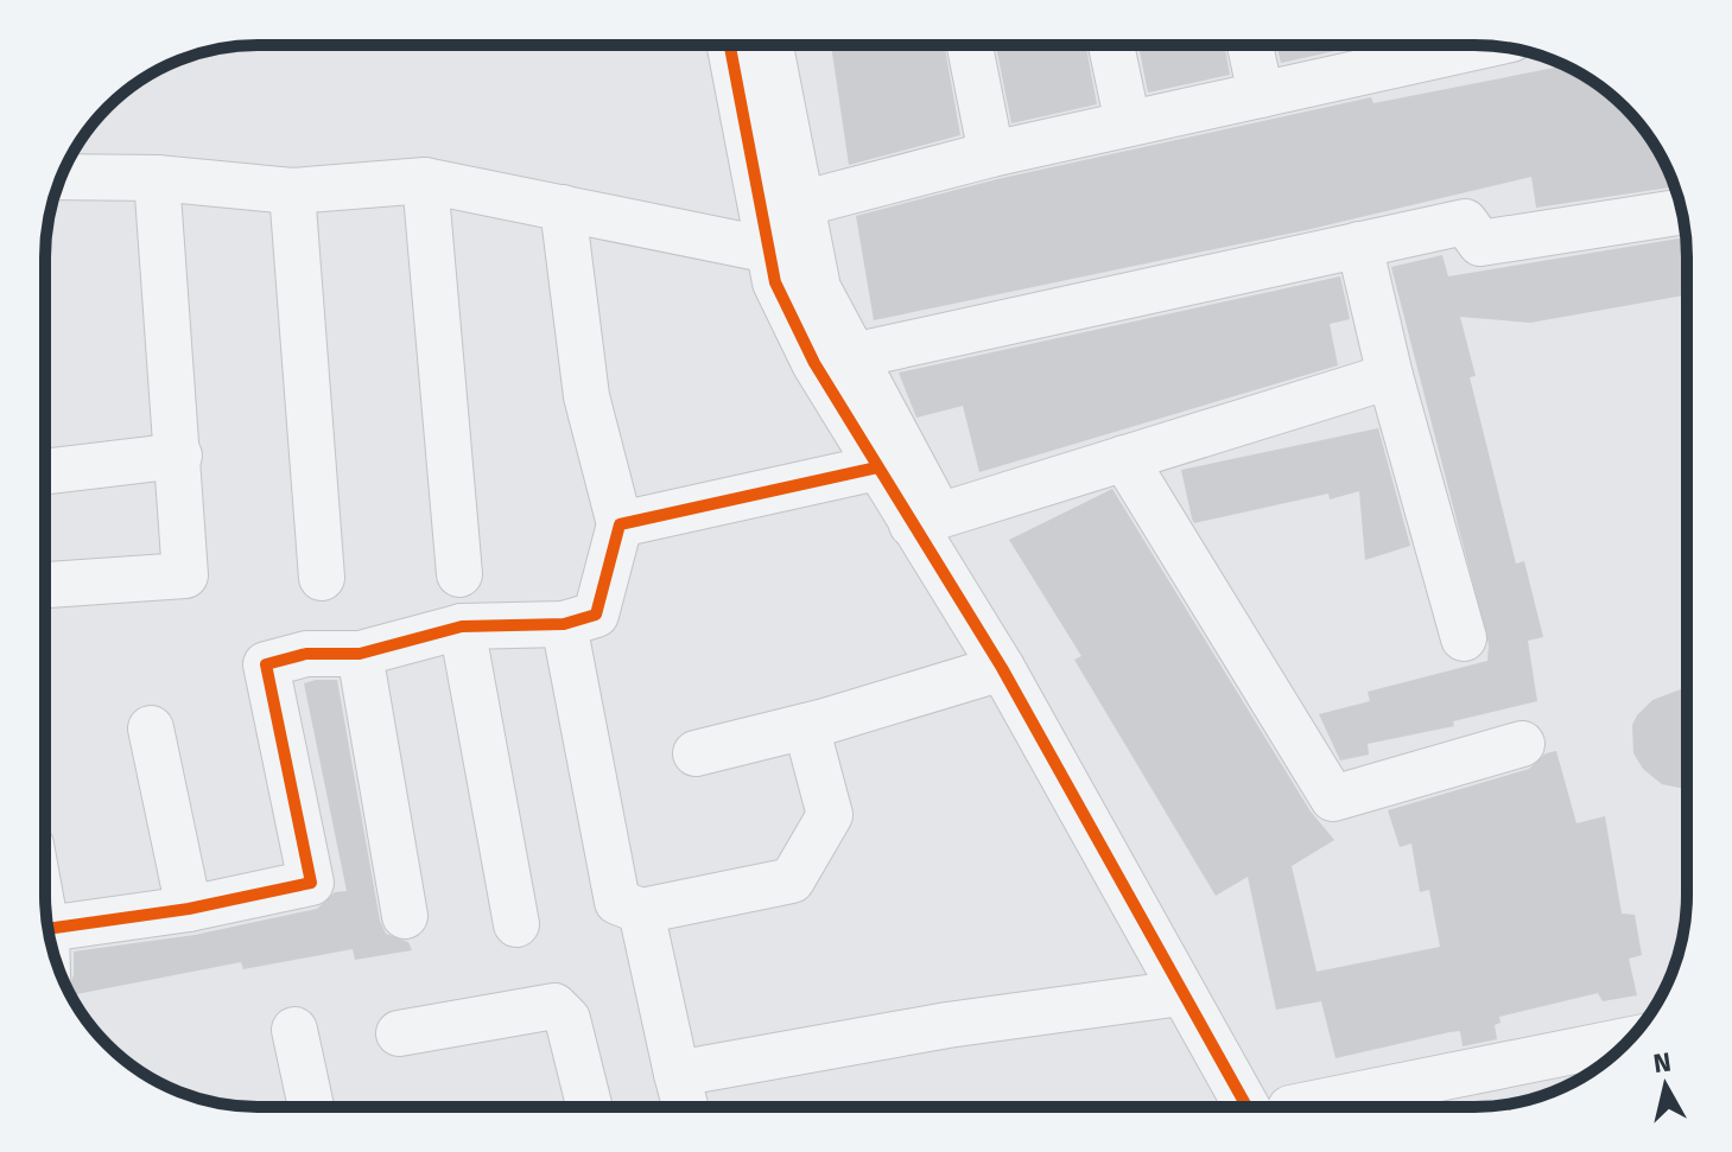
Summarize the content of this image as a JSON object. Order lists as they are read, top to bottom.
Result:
{
  "north": "top"
}
